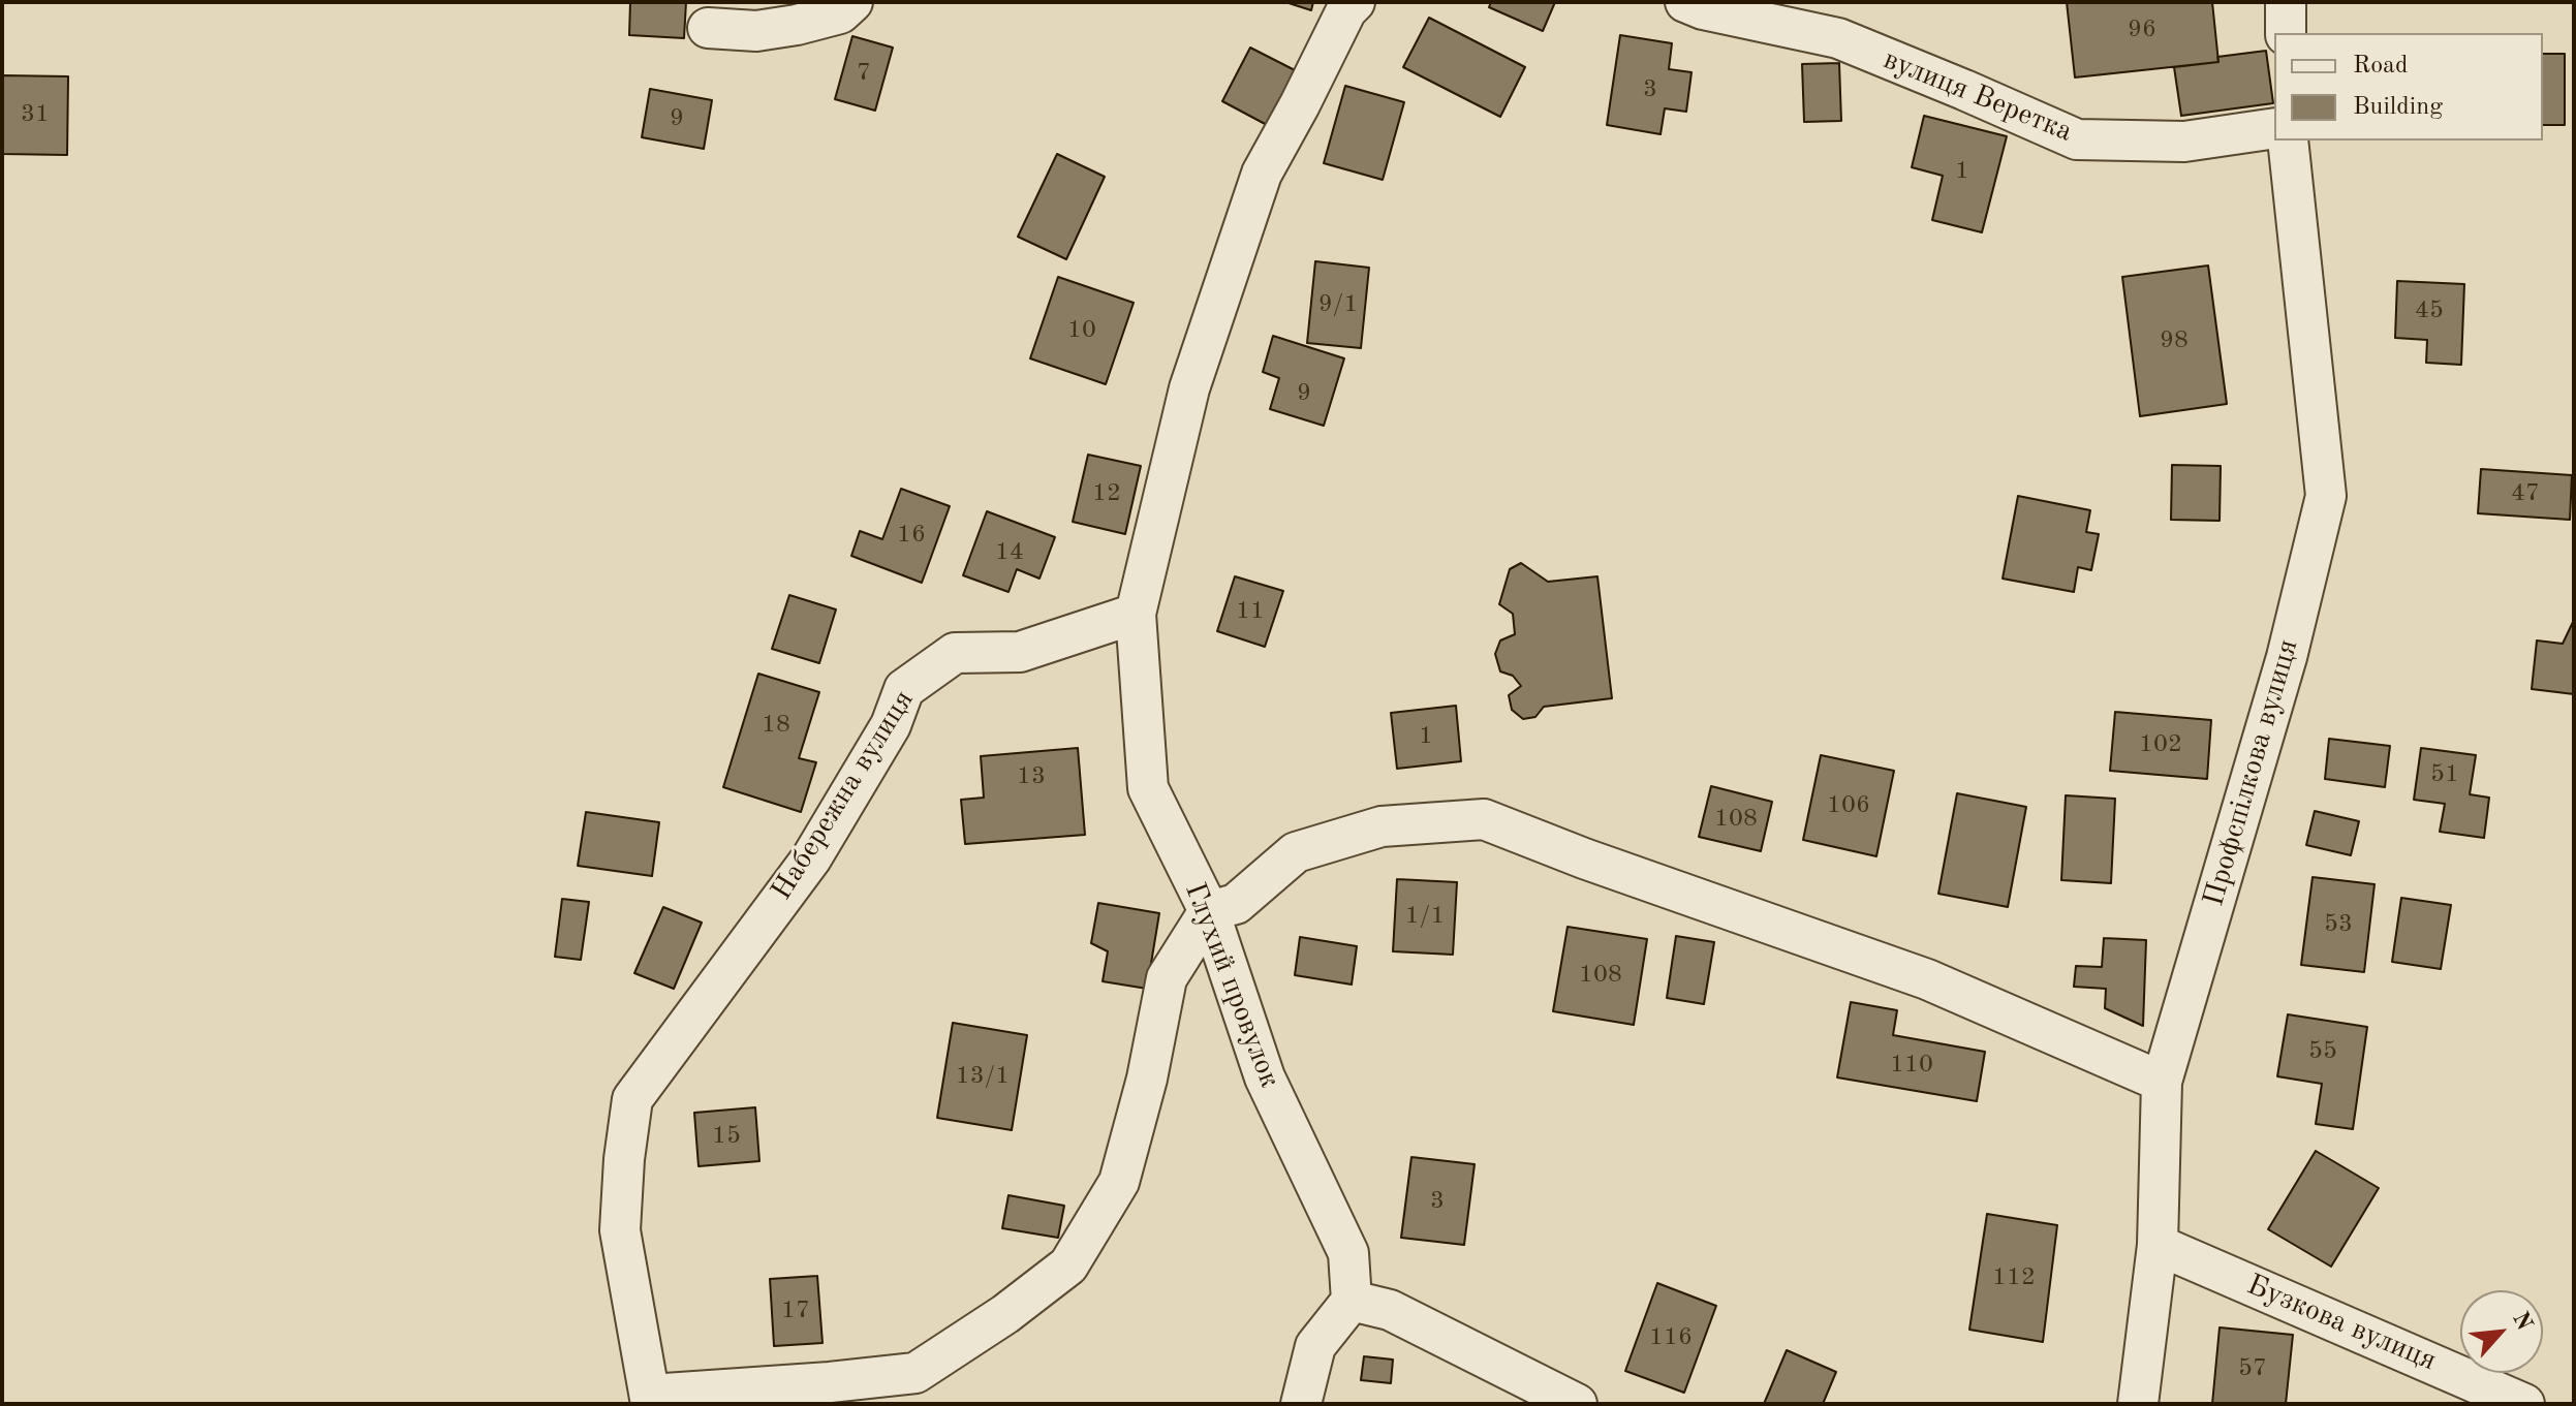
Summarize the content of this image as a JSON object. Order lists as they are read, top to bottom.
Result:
{
  "streets": {
    "street": [
      "вулиця Веретка",
      "Профспілкова вулиця",
      "Набережна вулиця",
      "Глухий провулок",
      "Бузкова вулиця"
    ]
  },
  "crossings": [
    ["Профспілкова вулиця", "Бузкова вулиця"],
    ["Набережна вулиця", "Глухий провулок"]
  ],
  "house_numbers": [
    "96",
    "7",
    "3",
    "31",
    "9",
    "1",
    "9/1",
    "45",
    "10",
    "98",
    "9",
    "12",
    "47",
    "16",
    "14",
    "11",
    "18",
    "1",
    "102",
    "51",
    "13",
    "106",
    "108",
    "1/1",
    "53",
    "108",
    "55",
    "110",
    "13/1",
    "15",
    "3",
    "112",
    "17",
    "116",
    "57"
  ],
  "legend": ["Road", "Building"],
  "north": "top right"
}
